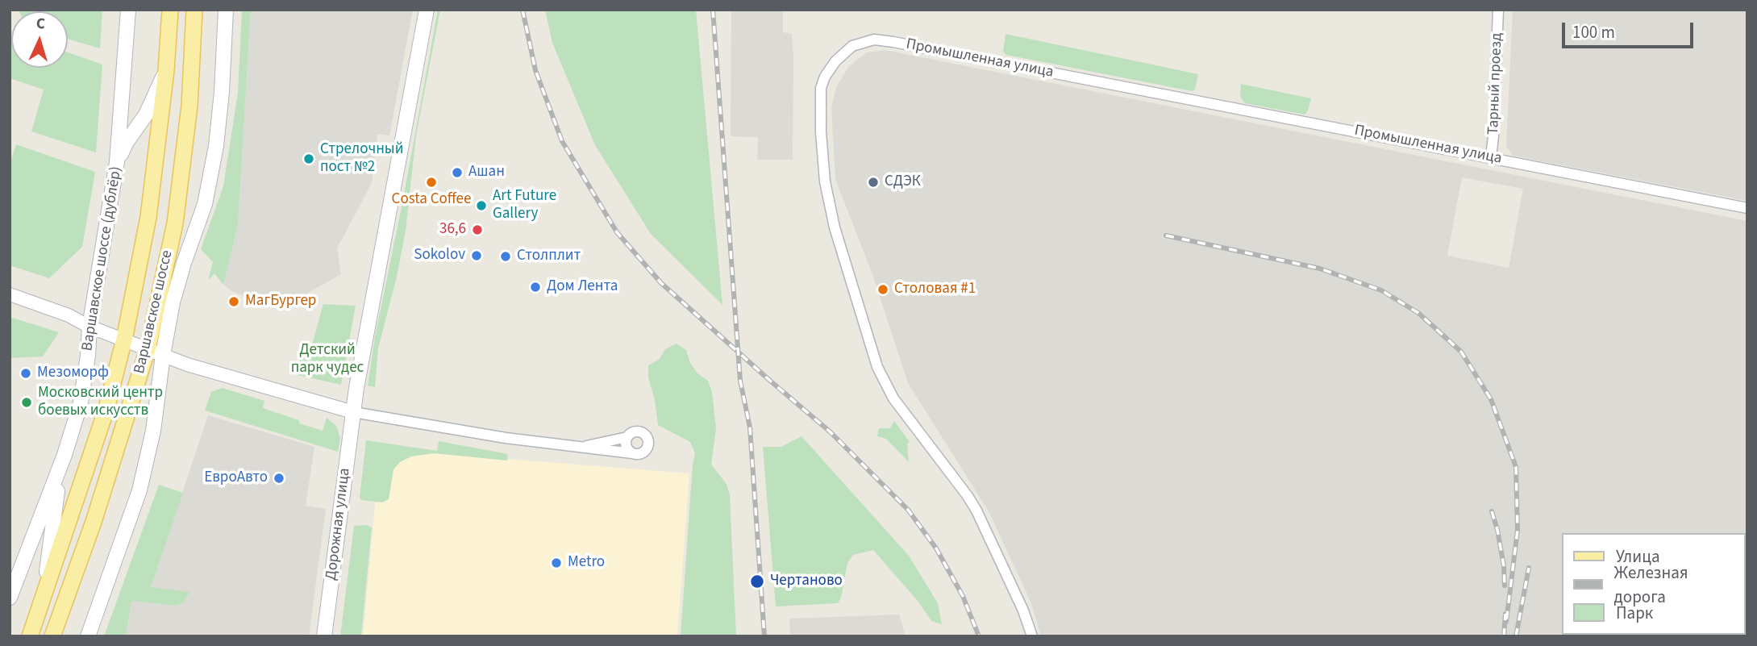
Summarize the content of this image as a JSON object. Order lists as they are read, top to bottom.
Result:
{
  "streets": {
    "main road": ["Варшавское шоссе (дублёр)", "Варшавское шоссе", "Дорожная улица"],
    "street": ["Промышленная улица", "Тарный проезд"]
  },
  "crossings": [
    ["Промышленная улица", "Тарный проезд"]
  ],
  "parks": ["Детский парк чудес"],
  "places": [
    "Стрелочный пост №2",
    "Ашан",
    "Costa Coffee",
    "СДЭК",
    "Art Future Gallery",
    "36,6",
    "Sokolov",
    "Столплит",
    "Дом Лента",
    "Столовая #1",
    "МагБургер",
    "Мезоморф",
    "Московский центр боевых искусств",
    "ЕвроАвто",
    "Metro",
    "Чертаново"
  ],
  "legend": ["Улица", "Железная дорога", "Парк"],
  "scale_bar": "100 m",
  "north": "top"
}
